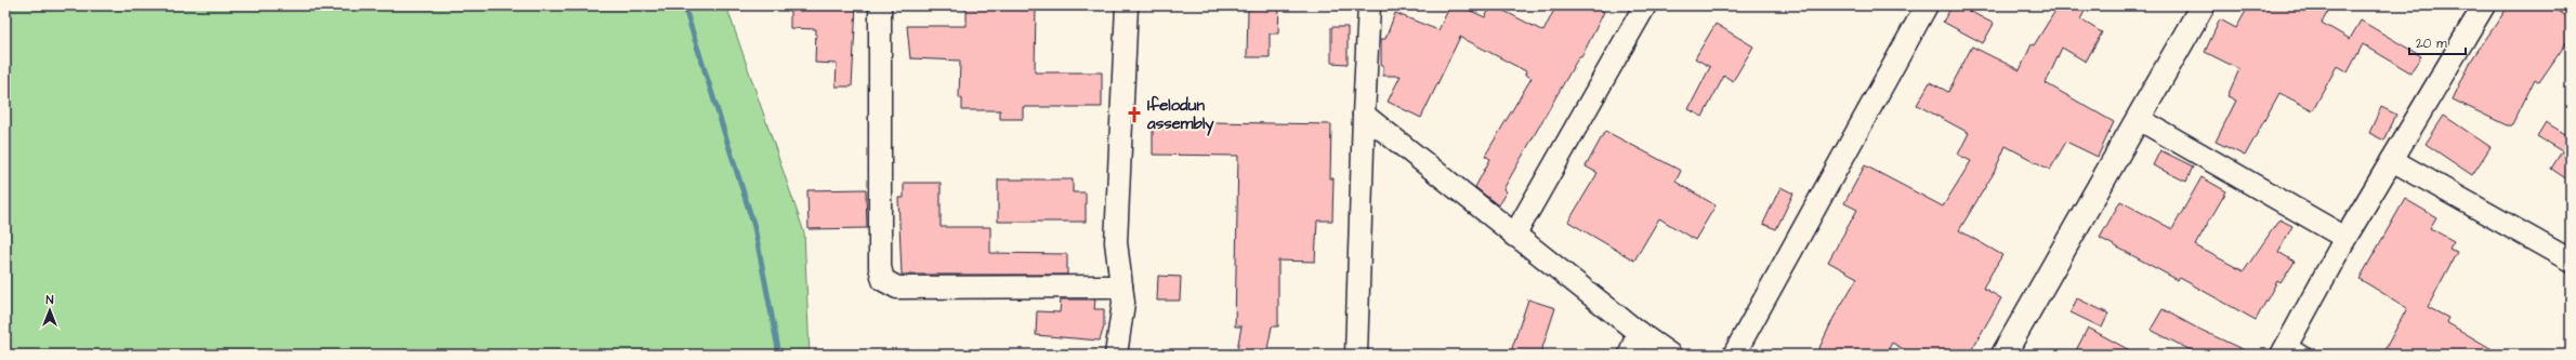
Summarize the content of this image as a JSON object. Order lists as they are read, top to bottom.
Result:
{
  "places": {
    "church": ["Ifelodun assembly"]
  },
  "scale_bar": "20 m",
  "north": "top"
}
